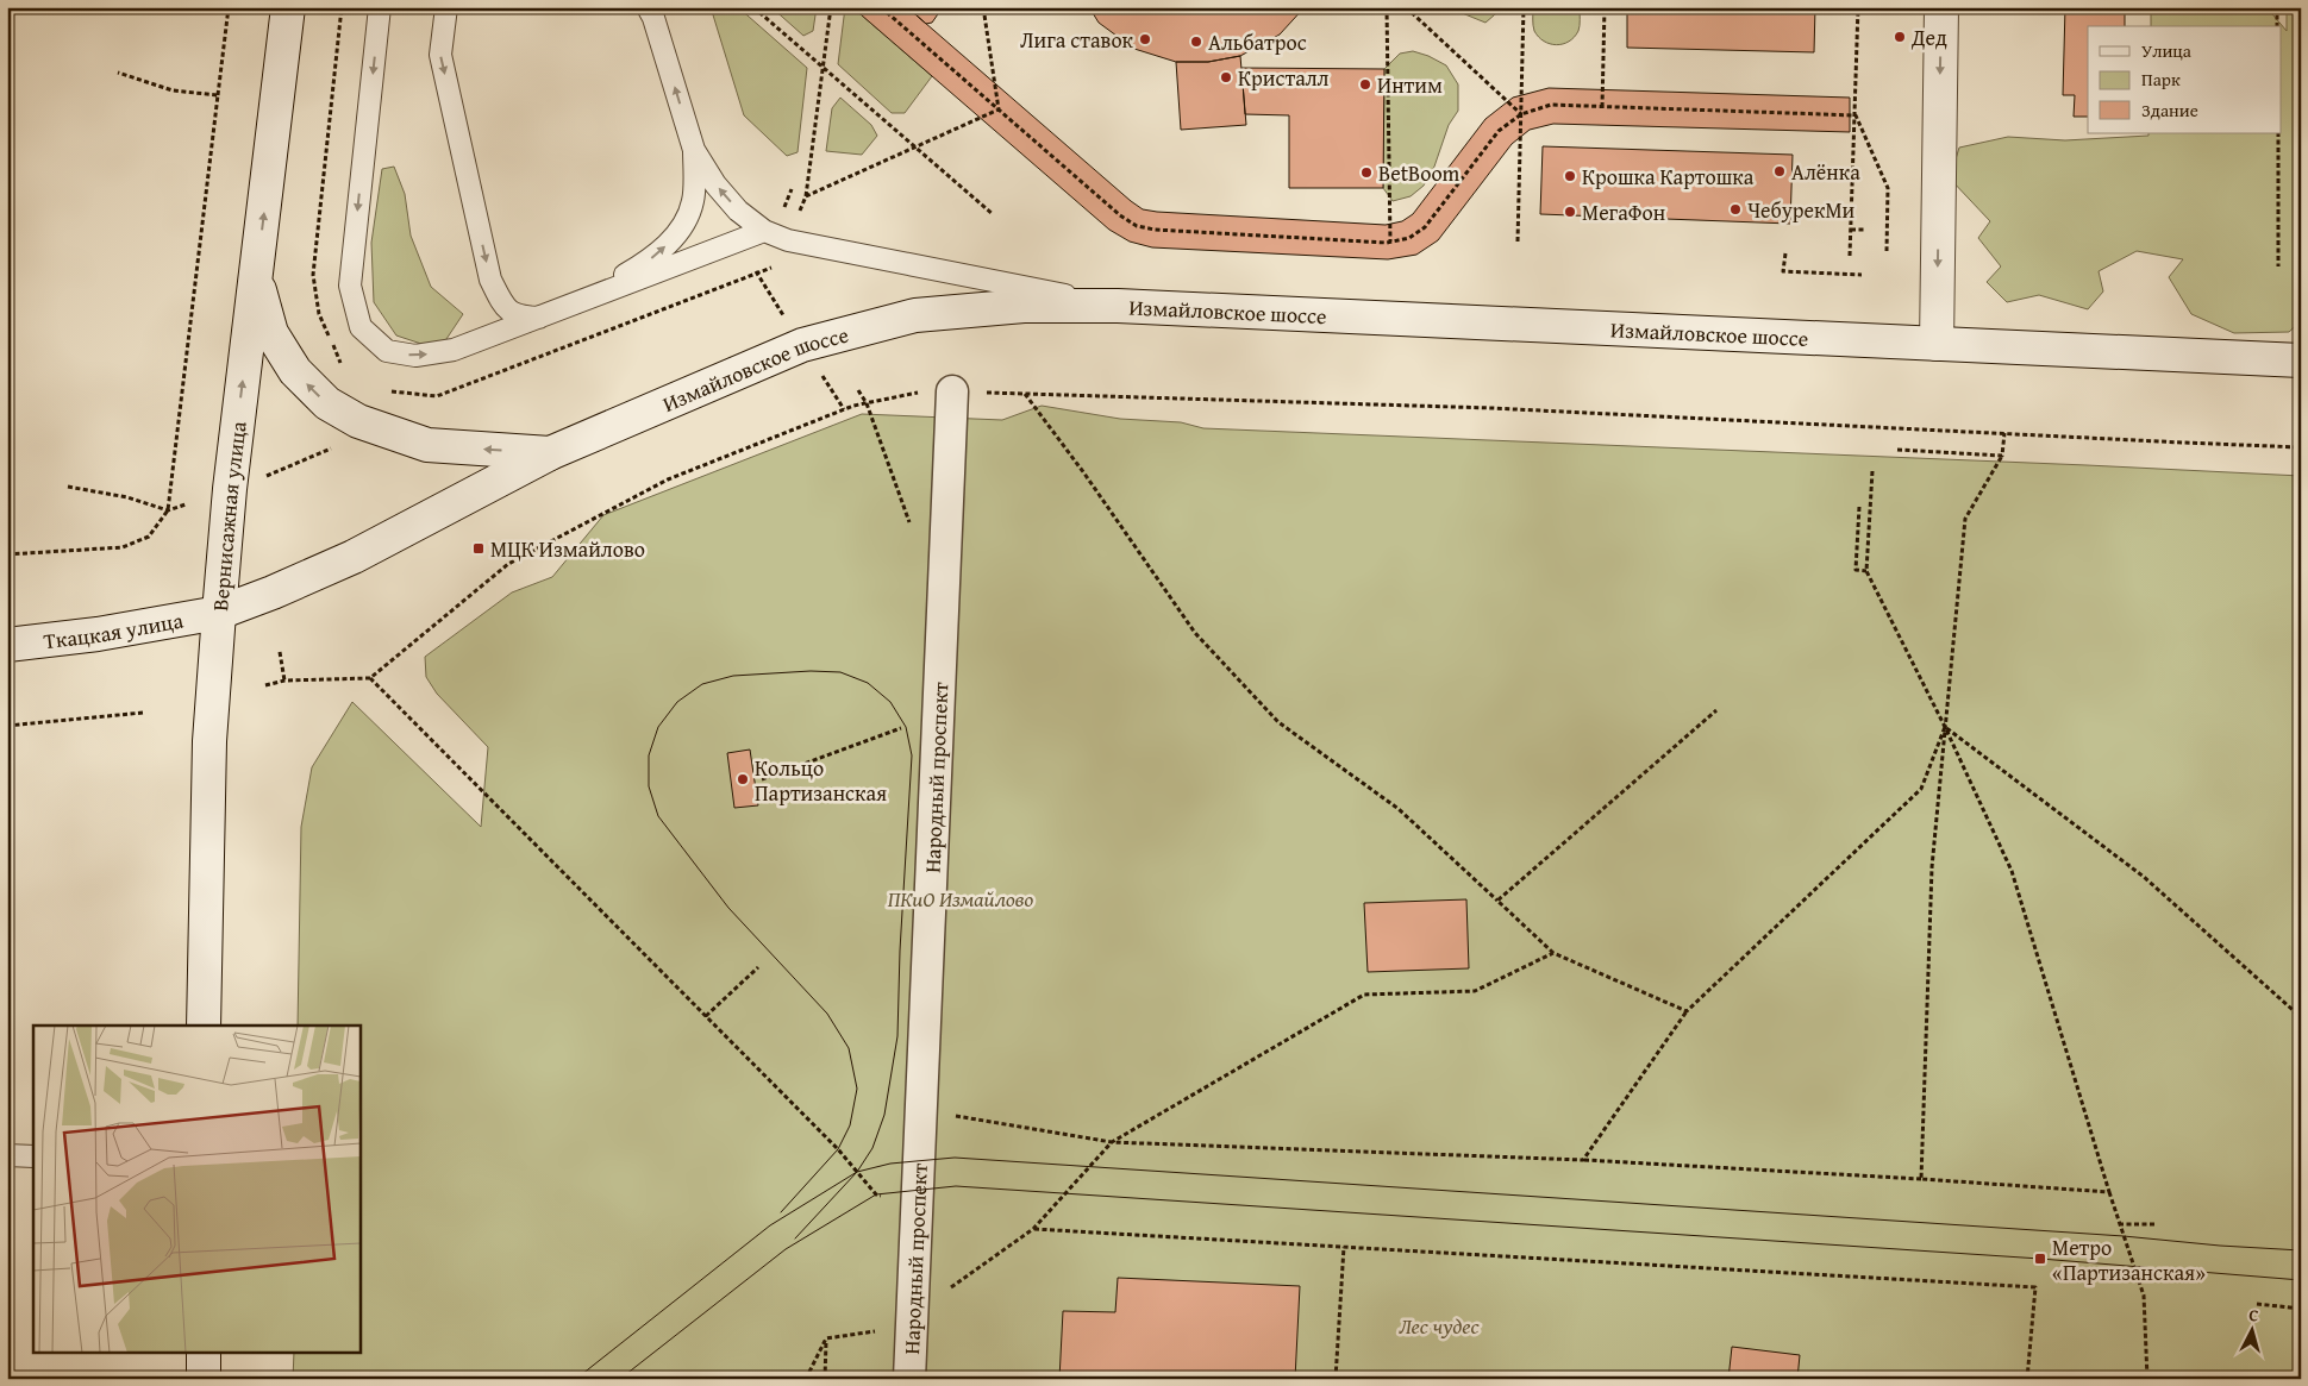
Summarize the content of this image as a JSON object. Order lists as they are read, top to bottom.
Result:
{
  "streets": {
    "main road": ["Измайловское шоссе", "Вернисажная улица", "Ткацкая улица"],
    "street": ["Народный проспект"]
  },
  "crossings": [
    ["Измайловское шоссе", "Вернисажная улица"],
    ["Измайловское шоссе", "Ткацкая улица"],
    ["Вернисажная улица", "Ткацкая улица"]
  ],
  "one_way": ["Вернисажная улица"],
  "parks": ["ПКиО Измайлово", "Лес чудес"],
  "places": {
    "other": [
      "Дед",
      "Лига ставок",
      "Альбатрос",
      "Кристалл",
      "Интим",
      "Алёнка",
      "BetBoom",
      "Крошка Картошка",
      "ЧебурекМи",
      "МегаФон",
      "Кольцо Партизанская"
    ],
    "transit": ["МЦК Измайлово", "Метро «Партизанская»"]
  },
  "legend": ["Улица", "Парк", "Здание"],
  "north": "top"
}
